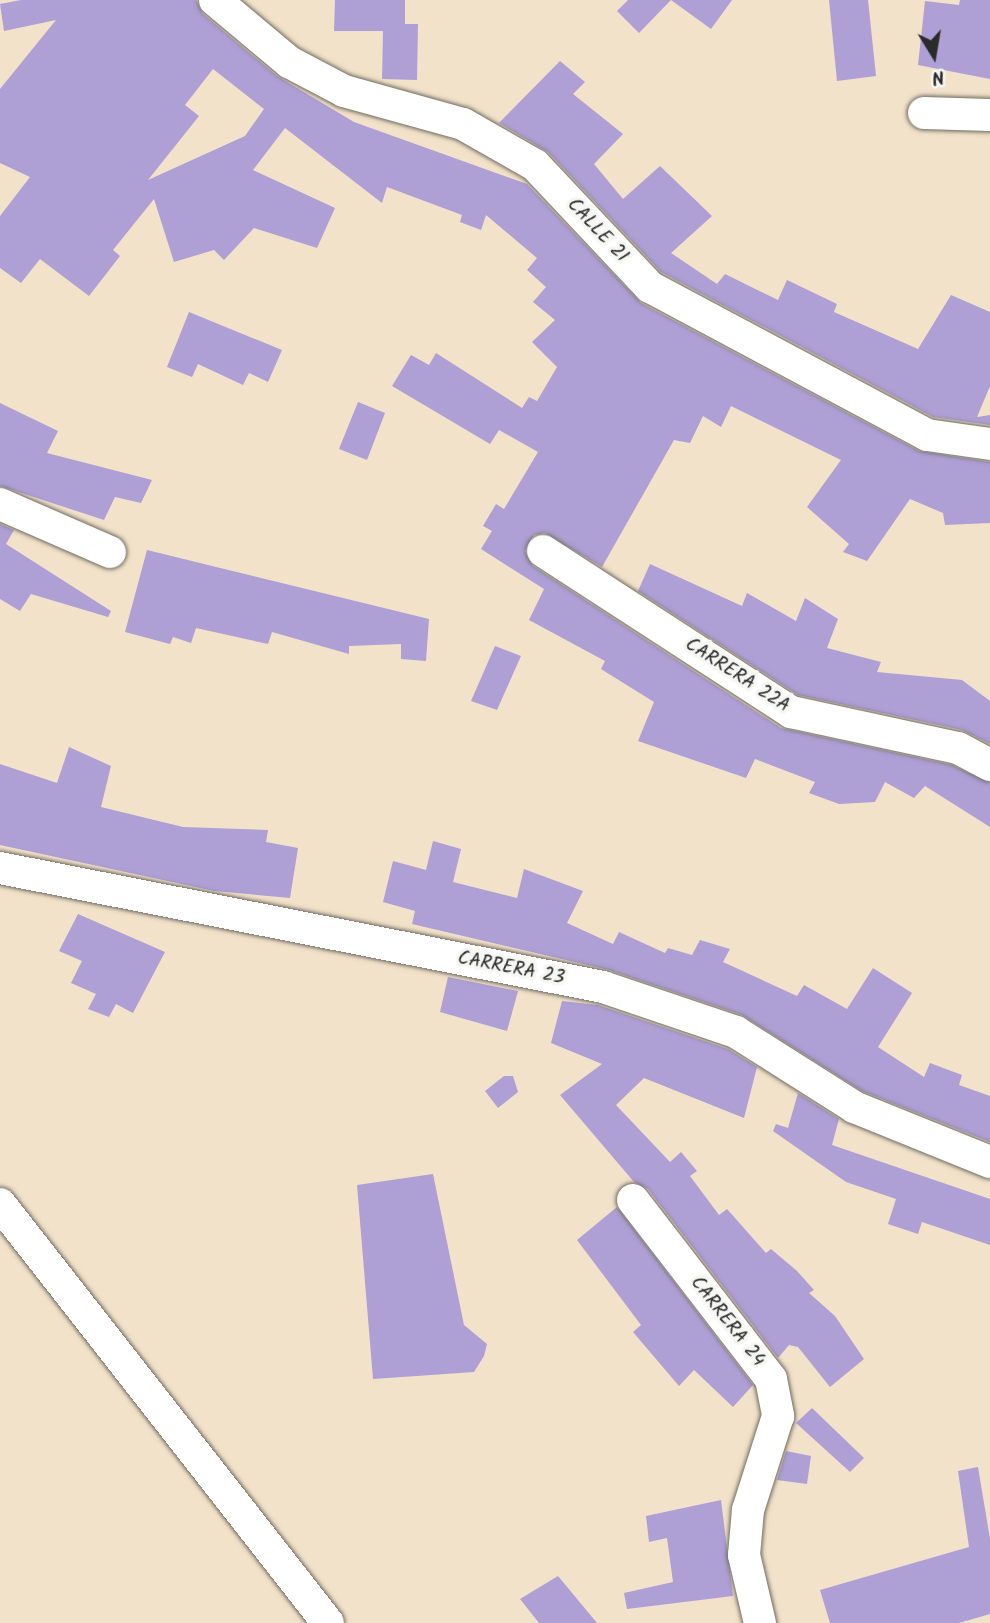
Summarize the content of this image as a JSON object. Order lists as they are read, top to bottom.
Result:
{
  "streets": {
    "street": [
      "CALLE 21",
      "CARRERA 22A",
      "CARRERA 23",
      "CARRERA 24"
    ]
  },
  "north": "bottom"
}
